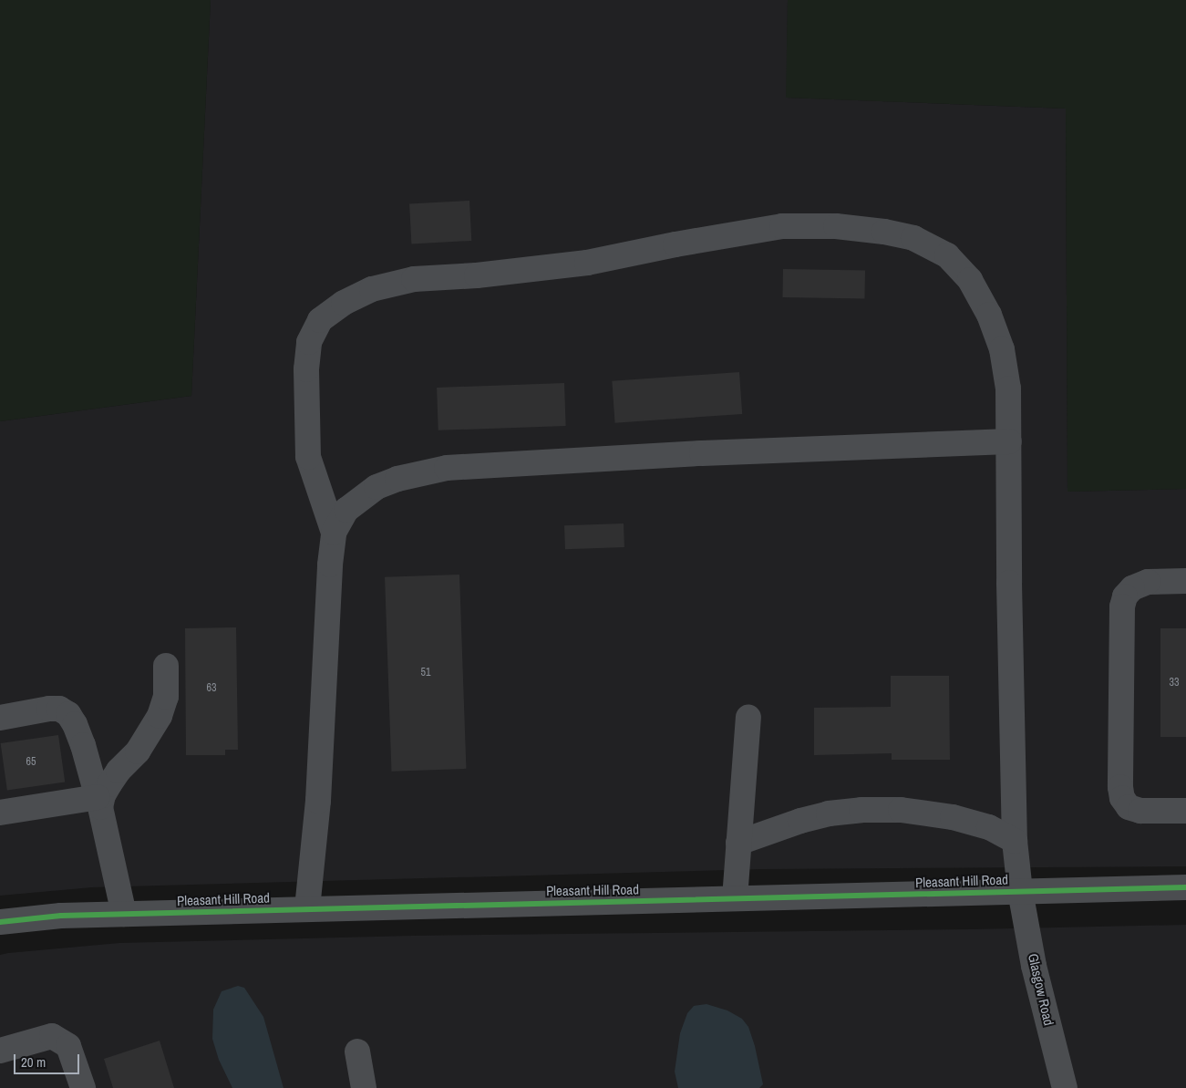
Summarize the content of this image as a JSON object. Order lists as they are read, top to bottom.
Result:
{
  "streets": {
    "street": ["Pleasant Hill Road", "Glasgow Road"]
  },
  "crossings": [
    ["Pleasant Hill Road", "Glasgow Road"]
  ],
  "house_numbers": [
    "51",
    "33",
    "63",
    "65"
  ],
  "scale_bar": "20 m"
}
